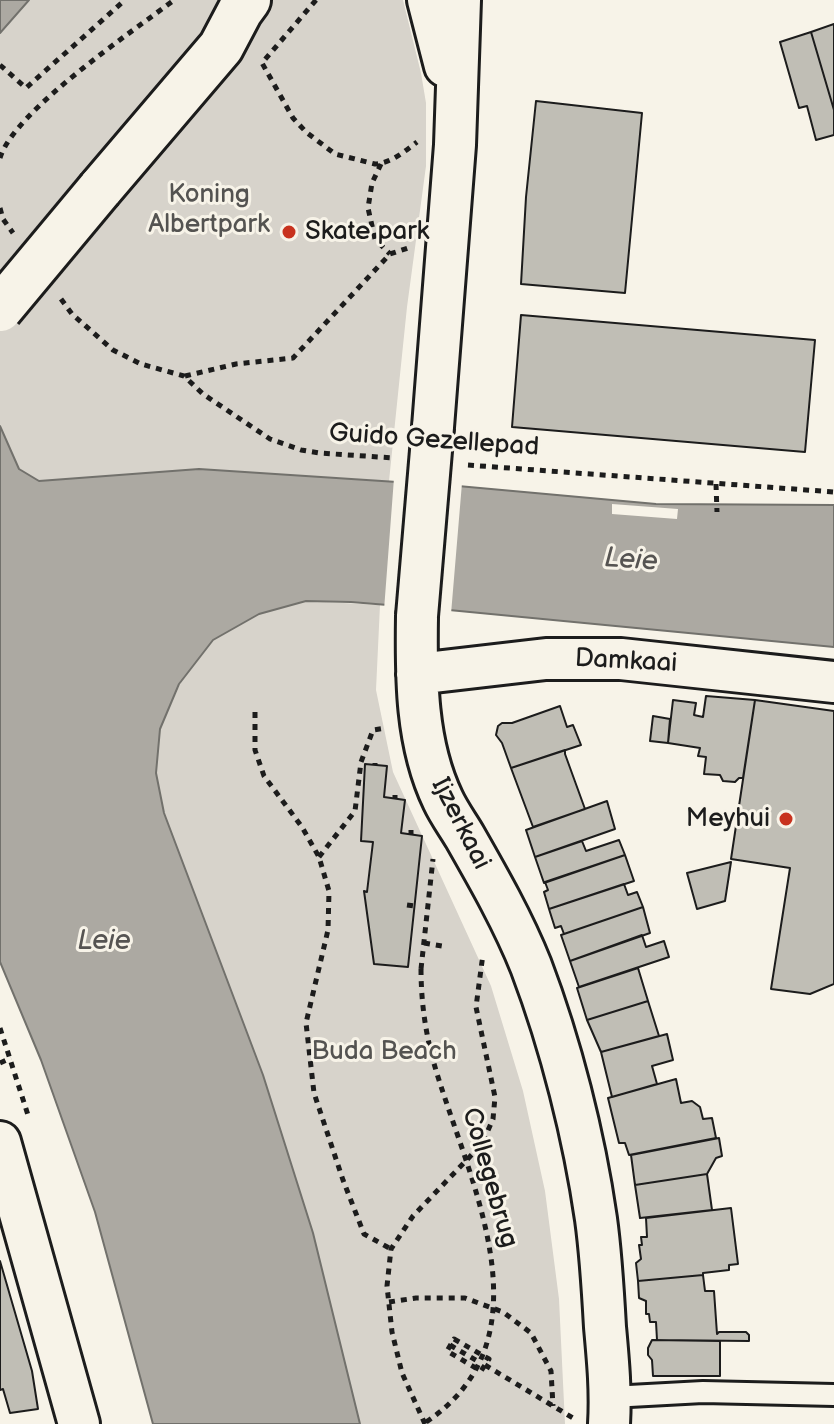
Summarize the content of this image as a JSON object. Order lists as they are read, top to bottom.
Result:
{
  "streets": {
    "street": ["Damkaai", "Ijzerkaai"],
    "path": ["Guido Gezellepad", "Collegebrug"]
  },
  "crossings": [
    ["Damkaai", "Ijzerkaai"]
  ],
  "water": ["Leie"],
  "parks": ["Koning Albertpark", "Buda Beach"],
  "places": ["Skate park", "Meyhui"]
}
